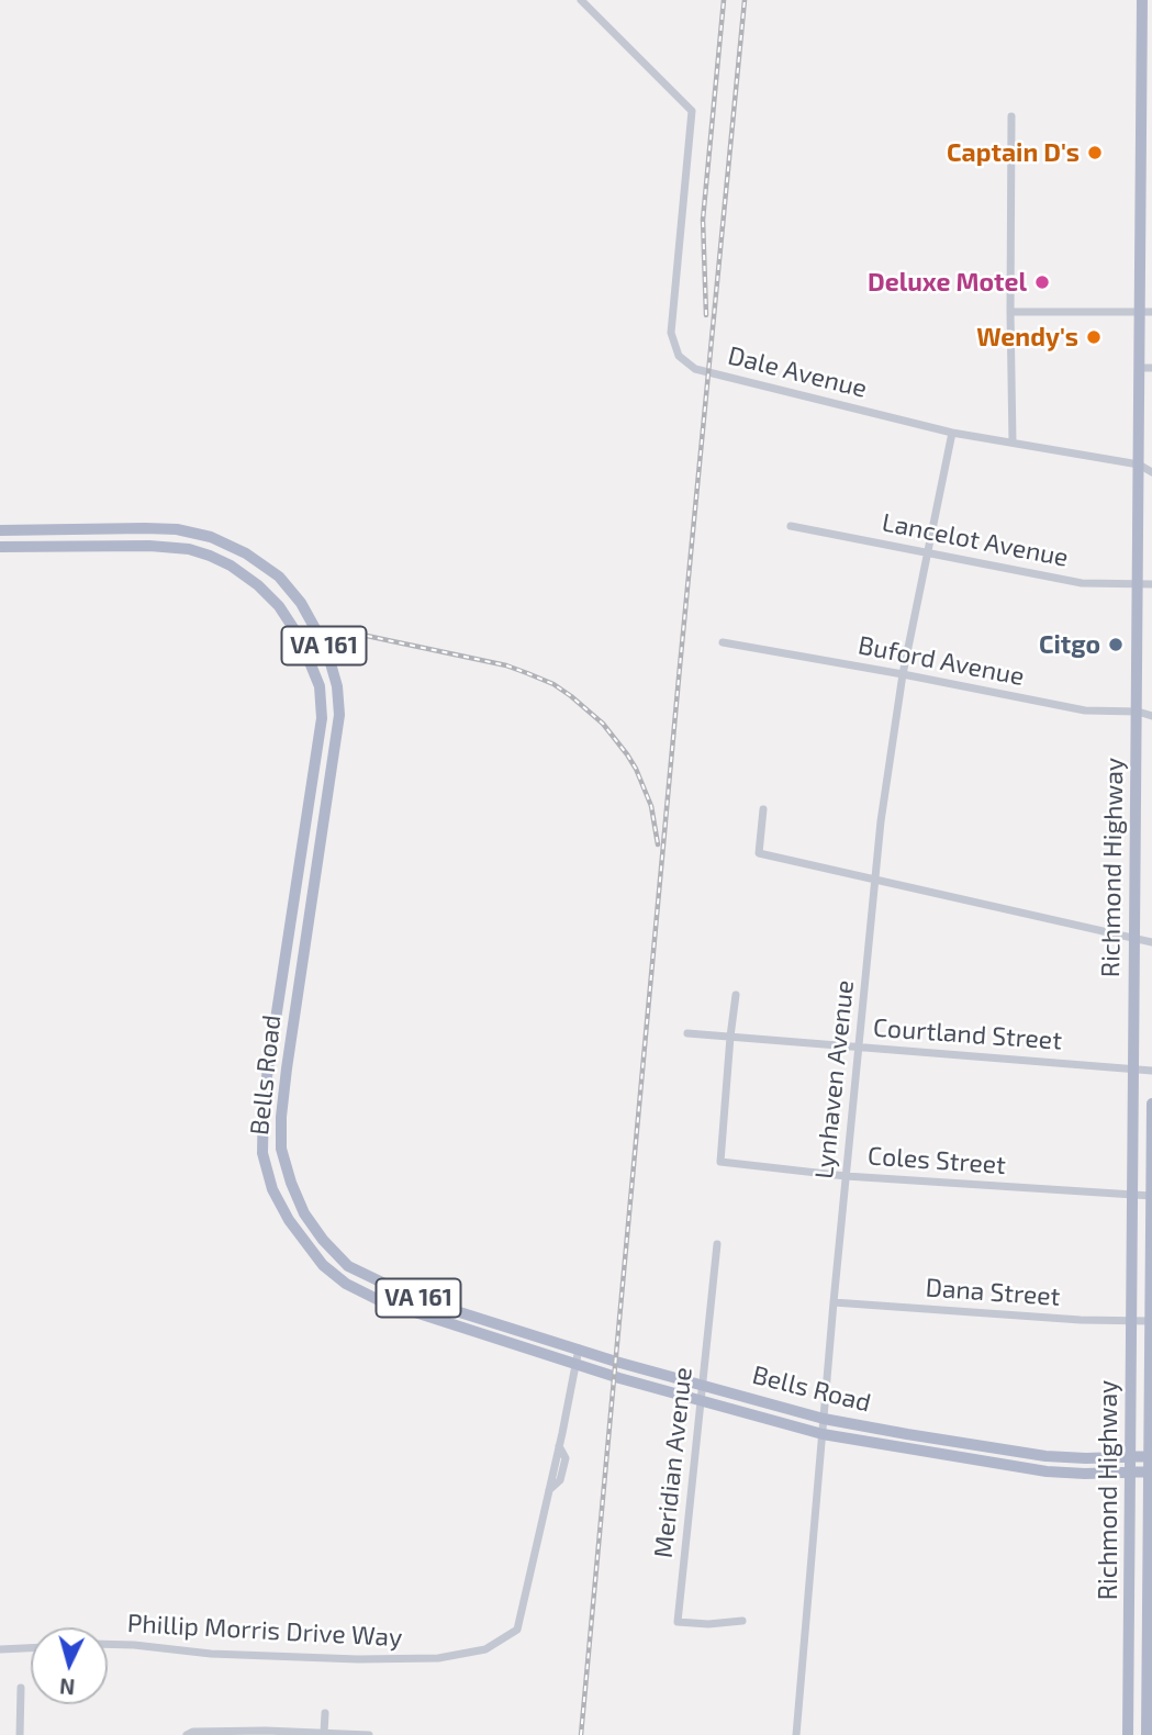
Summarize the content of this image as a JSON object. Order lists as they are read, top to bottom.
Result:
{
  "streets": {
    "main road": ["VA 161", "Richmond Highway", "Bells Road"],
    "street": [
      "Dale Avenue",
      "Lancelot Avenue",
      "Buford Avenue",
      "Courtland Street",
      "Lynhaven Avenue",
      "Coles Street",
      "Dana Street",
      "Meridian Avenue",
      "Phillip Morris Drive Way"
    ]
  },
  "crossings": [
    ["Dale Avenue", "Richmond Highway"],
    ["Dale Avenue", "Lynhaven Avenue"],
    ["Lancelot Avenue", "Richmond Highway"],
    ["Lancelot Avenue", "Lynhaven Avenue"],
    ["Buford Avenue", "Richmond Highway"],
    ["Buford Avenue", "Lynhaven Avenue"],
    ["Richmond Highway", "Courtland Street"],
    ["Richmond Highway", "Bells Road"],
    ["Richmond Highway", "Coles Street"],
    ["Richmond Highway", "Dana Street"],
    ["Courtland Street", "Lynhaven Avenue"],
    ["Courtland Street", "Coles Street"],
    ["Bells Road", "Lynhaven Avenue"],
    ["Bells Road", "Meridian Avenue"],
    ["Bells Road", "Phillip Morris Drive Way"],
    ["Lynhaven Avenue", "Coles Street"],
    ["Lynhaven Avenue", "Dana Street"]
  ],
  "places": [
    "Captain D's",
    "Deluxe Motel",
    "Wendy's",
    "Citgo"
  ],
  "north": "bottom"
}
